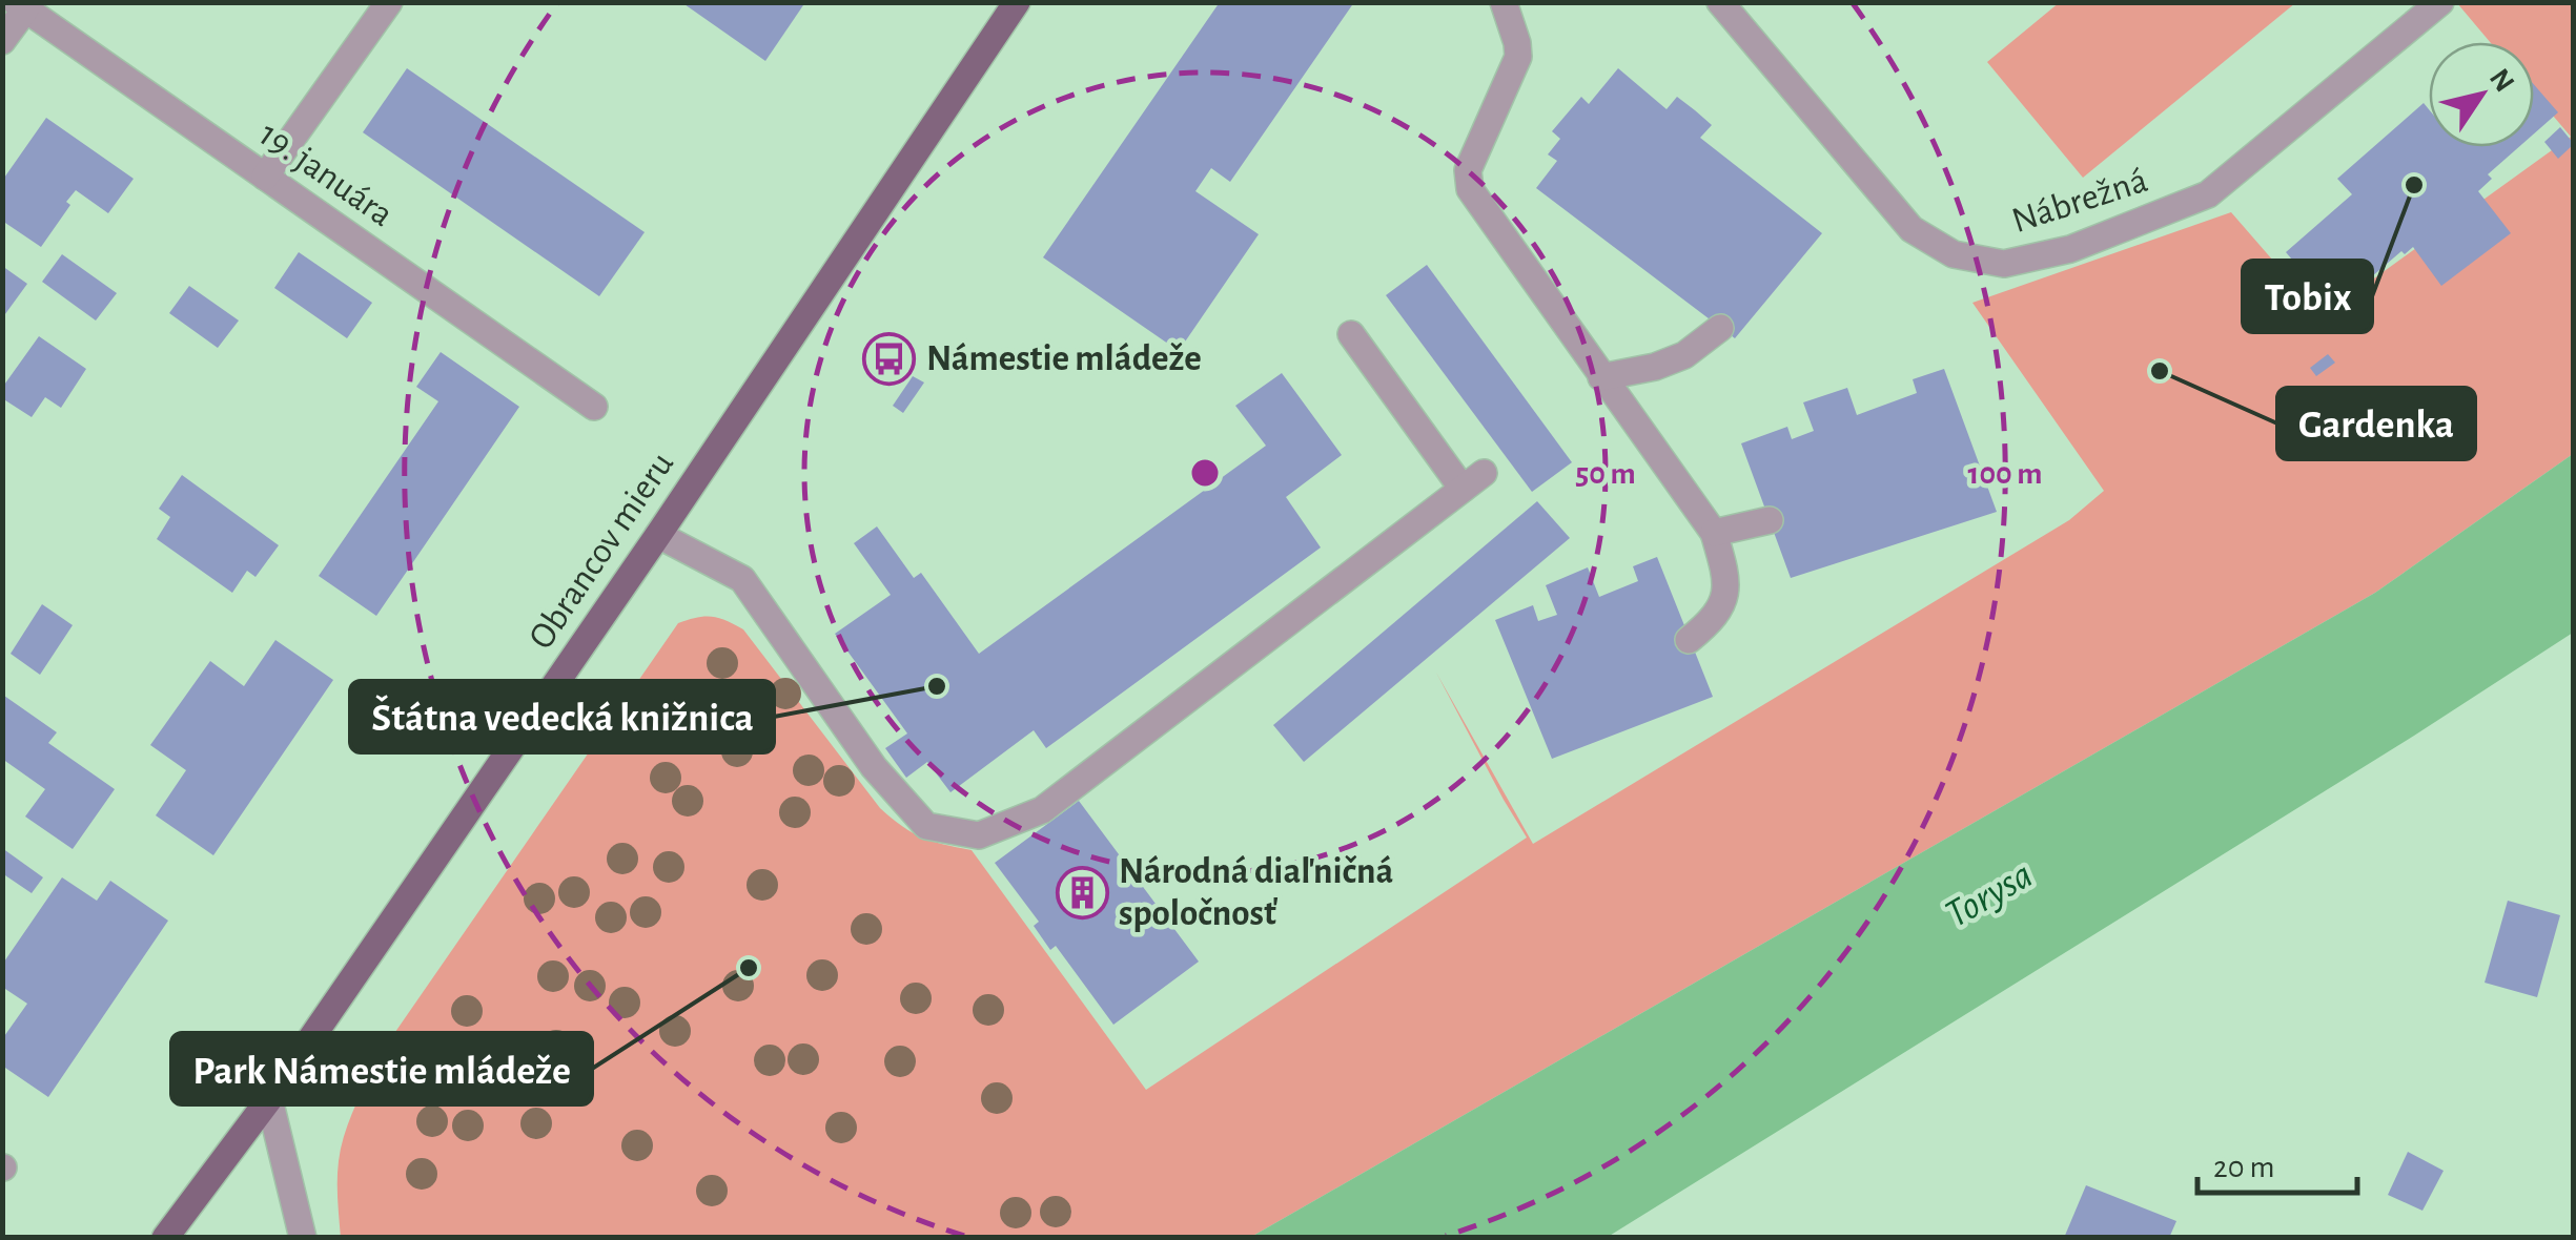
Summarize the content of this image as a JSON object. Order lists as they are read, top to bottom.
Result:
{
  "streets": {
    "main road": ["Obrancov mieru"],
    "street": ["19. januára", "Nábrežná"]
  },
  "water": ["Torysa"],
  "places": {
    "other": [
      "Tobix",
      "Gardenka",
      "Štátna vedecká knižnica",
      "Park Námestie mládeže"
    ],
    "bus stop": ["Námestie mládeže"],
    "building": ["Národná diaľničná spoločnosť"]
  },
  "scale_bar": "20 m",
  "north": "top right",
  "rings": ["50 m", "100 m"]
}
